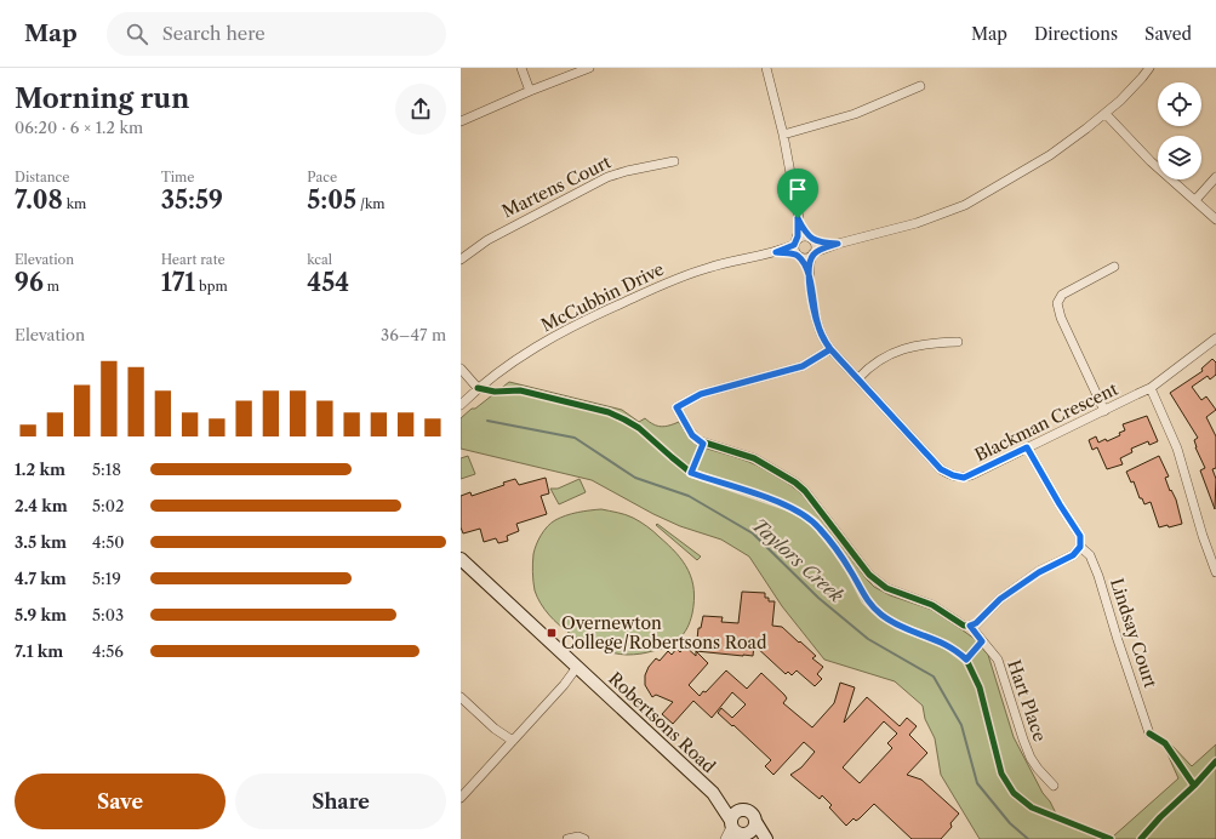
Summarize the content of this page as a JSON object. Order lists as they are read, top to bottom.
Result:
{
  "streets": {
    "street": [
      "Martens Court",
      "McCubbin Drive",
      "Blackman Crescent",
      "Lindsay Court",
      "Hart Place",
      "Robertsons Road"
    ]
  },
  "crossings": [
    ["McCubbin Drive", "Blackman Crescent"],
    ["Blackman Crescent", "Lindsay Court"]
  ],
  "water": ["Taylors Creek"],
  "places": {
    "transit": ["Overnewton College/Robertsons Road"]
  },
  "page": {
    "header": "Map",
    "search": "Search here",
    "nav": ["Map", "Directions", "Saved"],
    "heading": ["Morning run", "06:20 · 6 × 1.2 km"],
    "stats": [
      ["Distance", "7.08 km"],
      ["Time", "35:59"],
      ["Pace", "5:05 /km"],
      ["Elevation", "96 m"],
      ["Heart rate", "171 bpm"],
      ["kcal", "454"]
    ],
    "chart": ["Elevation", "36–47 m"],
    "list": [
      {
        "name": "1.2 km",
        "note": "5:18"
      },
      {
        "name": "2.4 km",
        "note": "5:02"
      },
      {
        "name": "3.5 km",
        "note": "4:50"
      },
      {
        "name": "4.7 km",
        "note": "5:19"
      },
      {
        "name": "5.9 km",
        "note": "5:03"
      },
      {
        "name": "7.1 km",
        "note": "4:56"
      }
    ],
    "buttons": ["Save", "Share"]
  }
}
